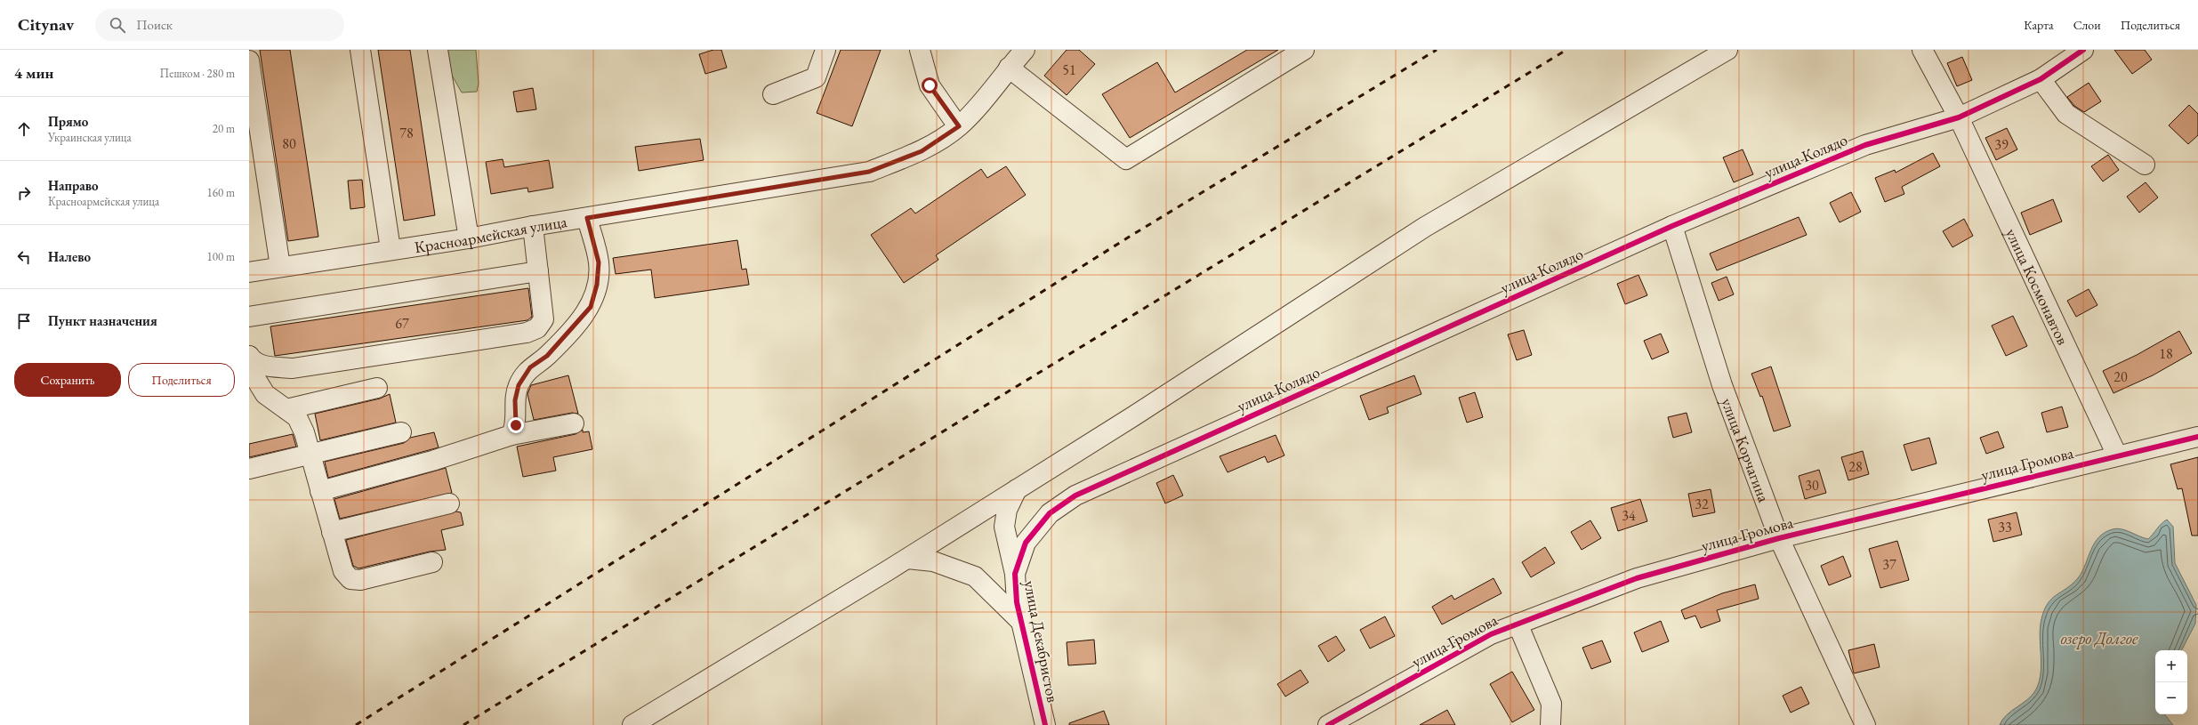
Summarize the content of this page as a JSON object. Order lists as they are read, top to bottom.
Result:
{
  "streets": {
    "street": [
      "улица Колядо",
      "Красноармейская улица",
      "улица Космонавтов",
      "улица Корчагина",
      "улица Громова",
      "улица Декабристов"
    ]
  },
  "crossings": [
    ["улица Колядо", "улица Космонавтов"],
    ["улица Колядо", "улица Корчагина"],
    ["улица Колядо", "улица Декабристов"],
    ["улица Космонавтов", "улица Громова"],
    ["улица Корчагина", "улица Громова"]
  ],
  "water": ["озеро Долгое"],
  "house_numbers": [
    "51",
    "78",
    "80",
    "39",
    "67",
    "18",
    "20",
    "28",
    "30",
    "32",
    "34",
    "33",
    "37"
  ],
  "page": {
    "header": "Citynav",
    "search": "Поиск",
    "nav": ["Карта", "Слои", "Поделиться"],
    "heading": ["4 мин", "Пешком · 280 m"],
    "list": [
      ["Прямо", "Украинская улица", "20 m"],
      ["Направо", "Красноармейская улица", "160 m"],
      ["Налево", "100 m"],
      "Пункт назначения"
    ],
    "buttons": ["Сохранить", "Поделиться"],
    "map_buttons": ["+", "−"]
  }
}
